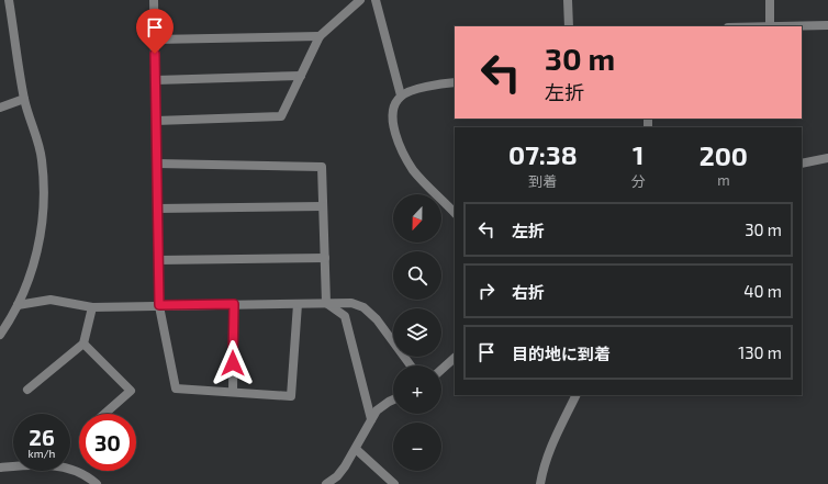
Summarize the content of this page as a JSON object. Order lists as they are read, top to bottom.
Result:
{
  "north": "bottom",
  "page": {
    "turn": ["30 m", "左折"],
    "eta": [
      "07:38",
      "到着",
      "1",
      "分",
      "200",
      "m"
    ],
    "map_buttons": ["+", "−"],
    "list": [
      {
        "name": "左折",
        "value": "30 m"
      },
      {
        "name": "右折",
        "value": "40 m"
      },
      {
        "name": "目的地に到着",
        "value": "130 m"
      }
    ],
    "speed": "26 km/h",
    "limit": "30"
  }
}
